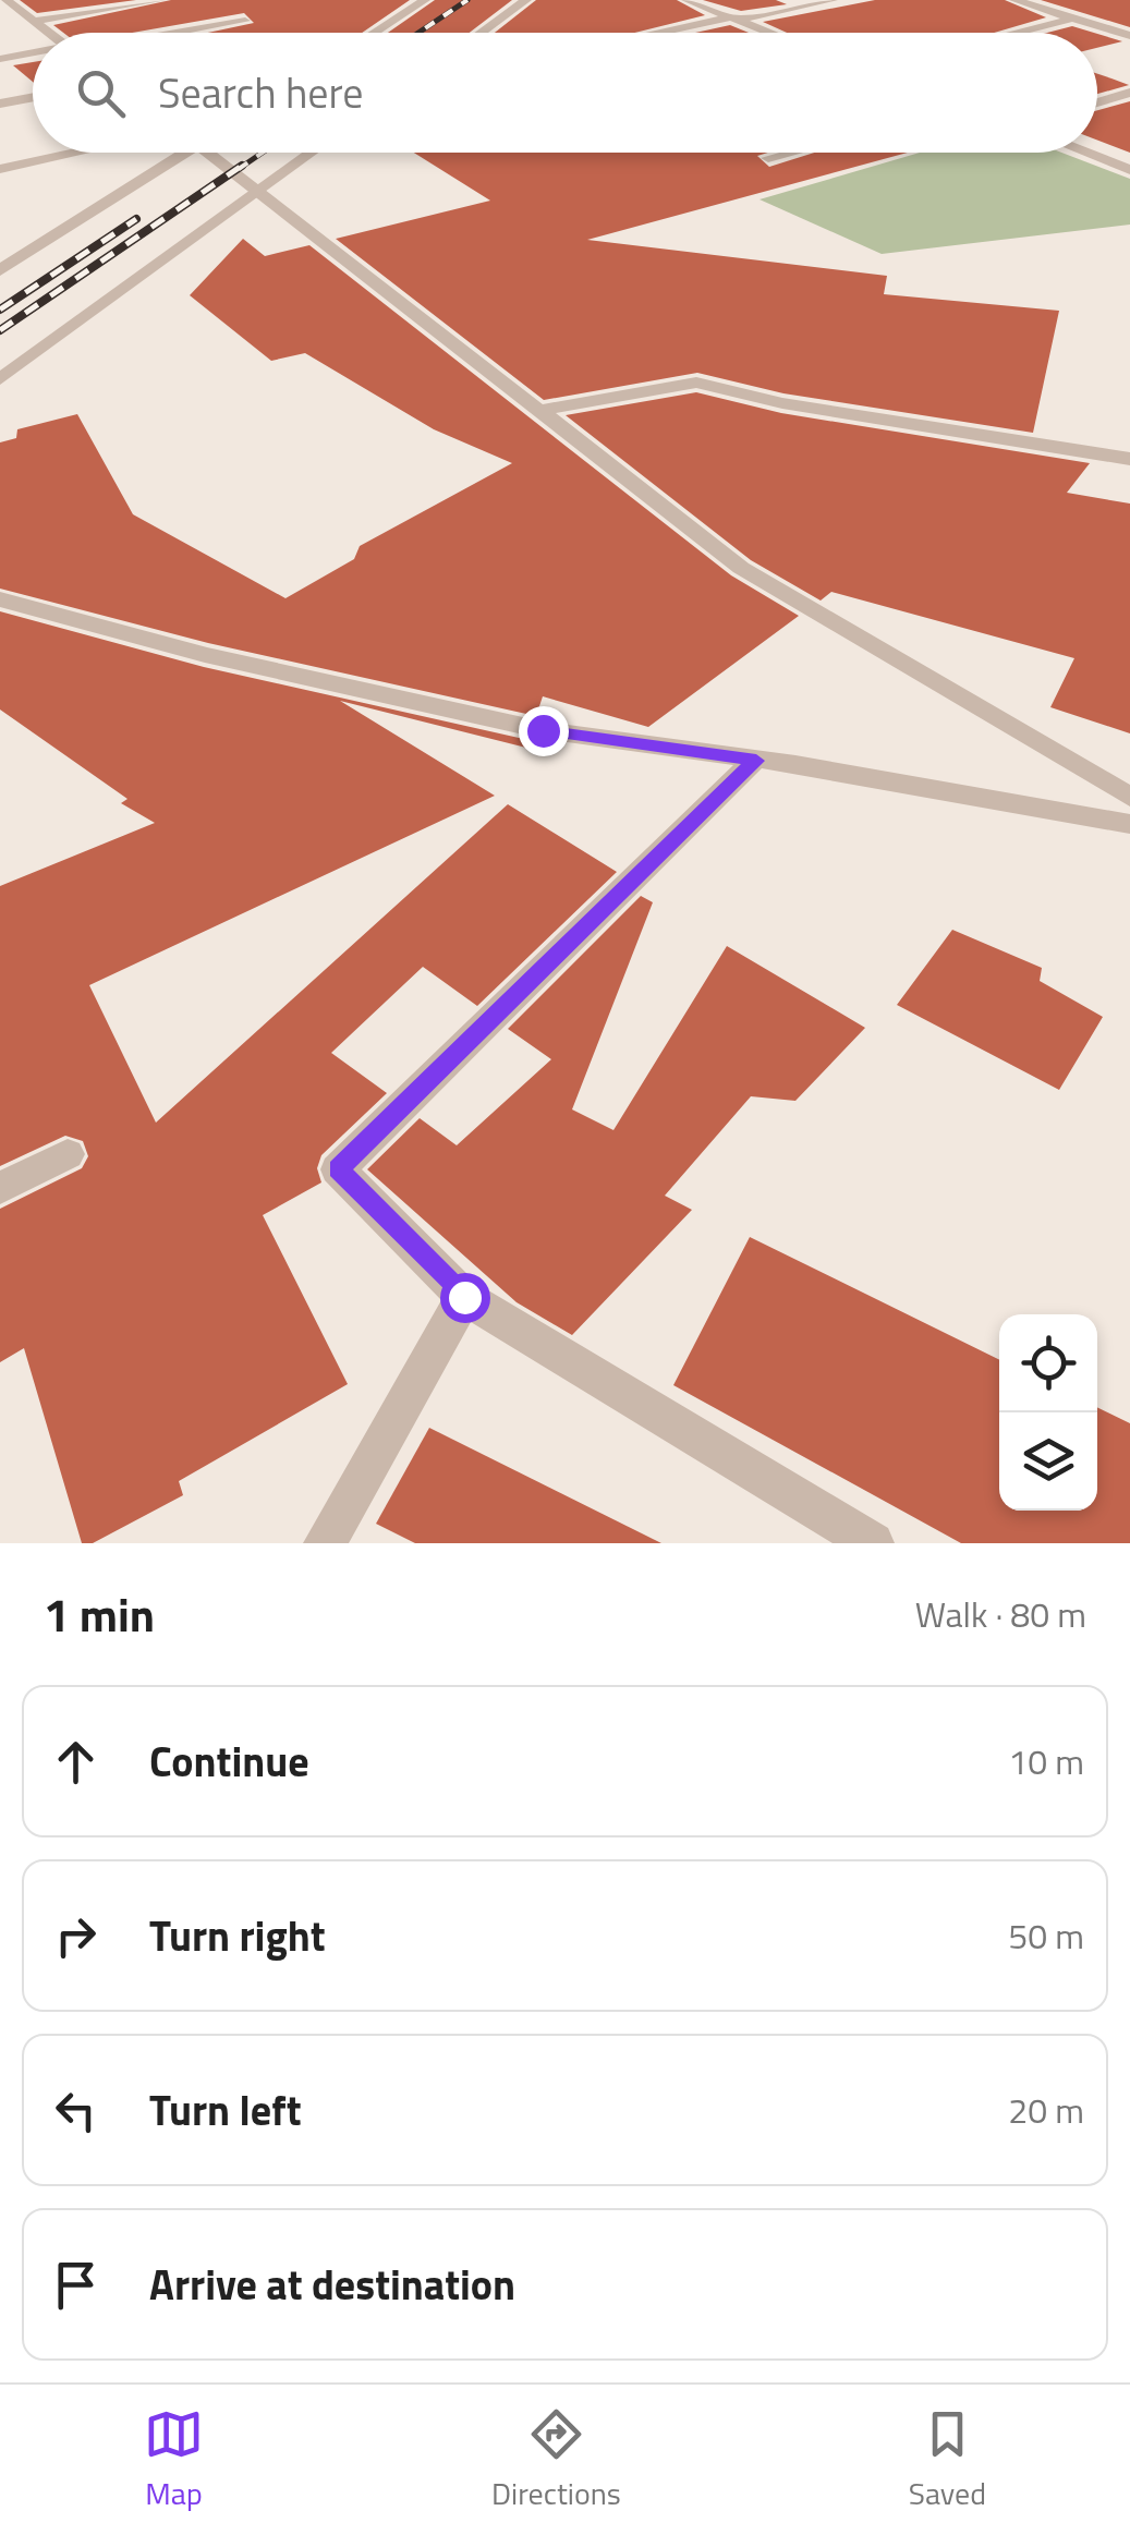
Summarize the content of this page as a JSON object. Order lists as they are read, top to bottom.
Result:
{
  "page": {
    "search": "Search here",
    "heading": ["1 min", "Walk · 80 m"],
    "list": [
      ["Continue", "10 m"],
      ["Turn right", "50 m"],
      ["Turn left", "20 m"],
      "Arrive at destination"
    ],
    "nav": ["Map", "Directions", "Saved"]
  }
}
